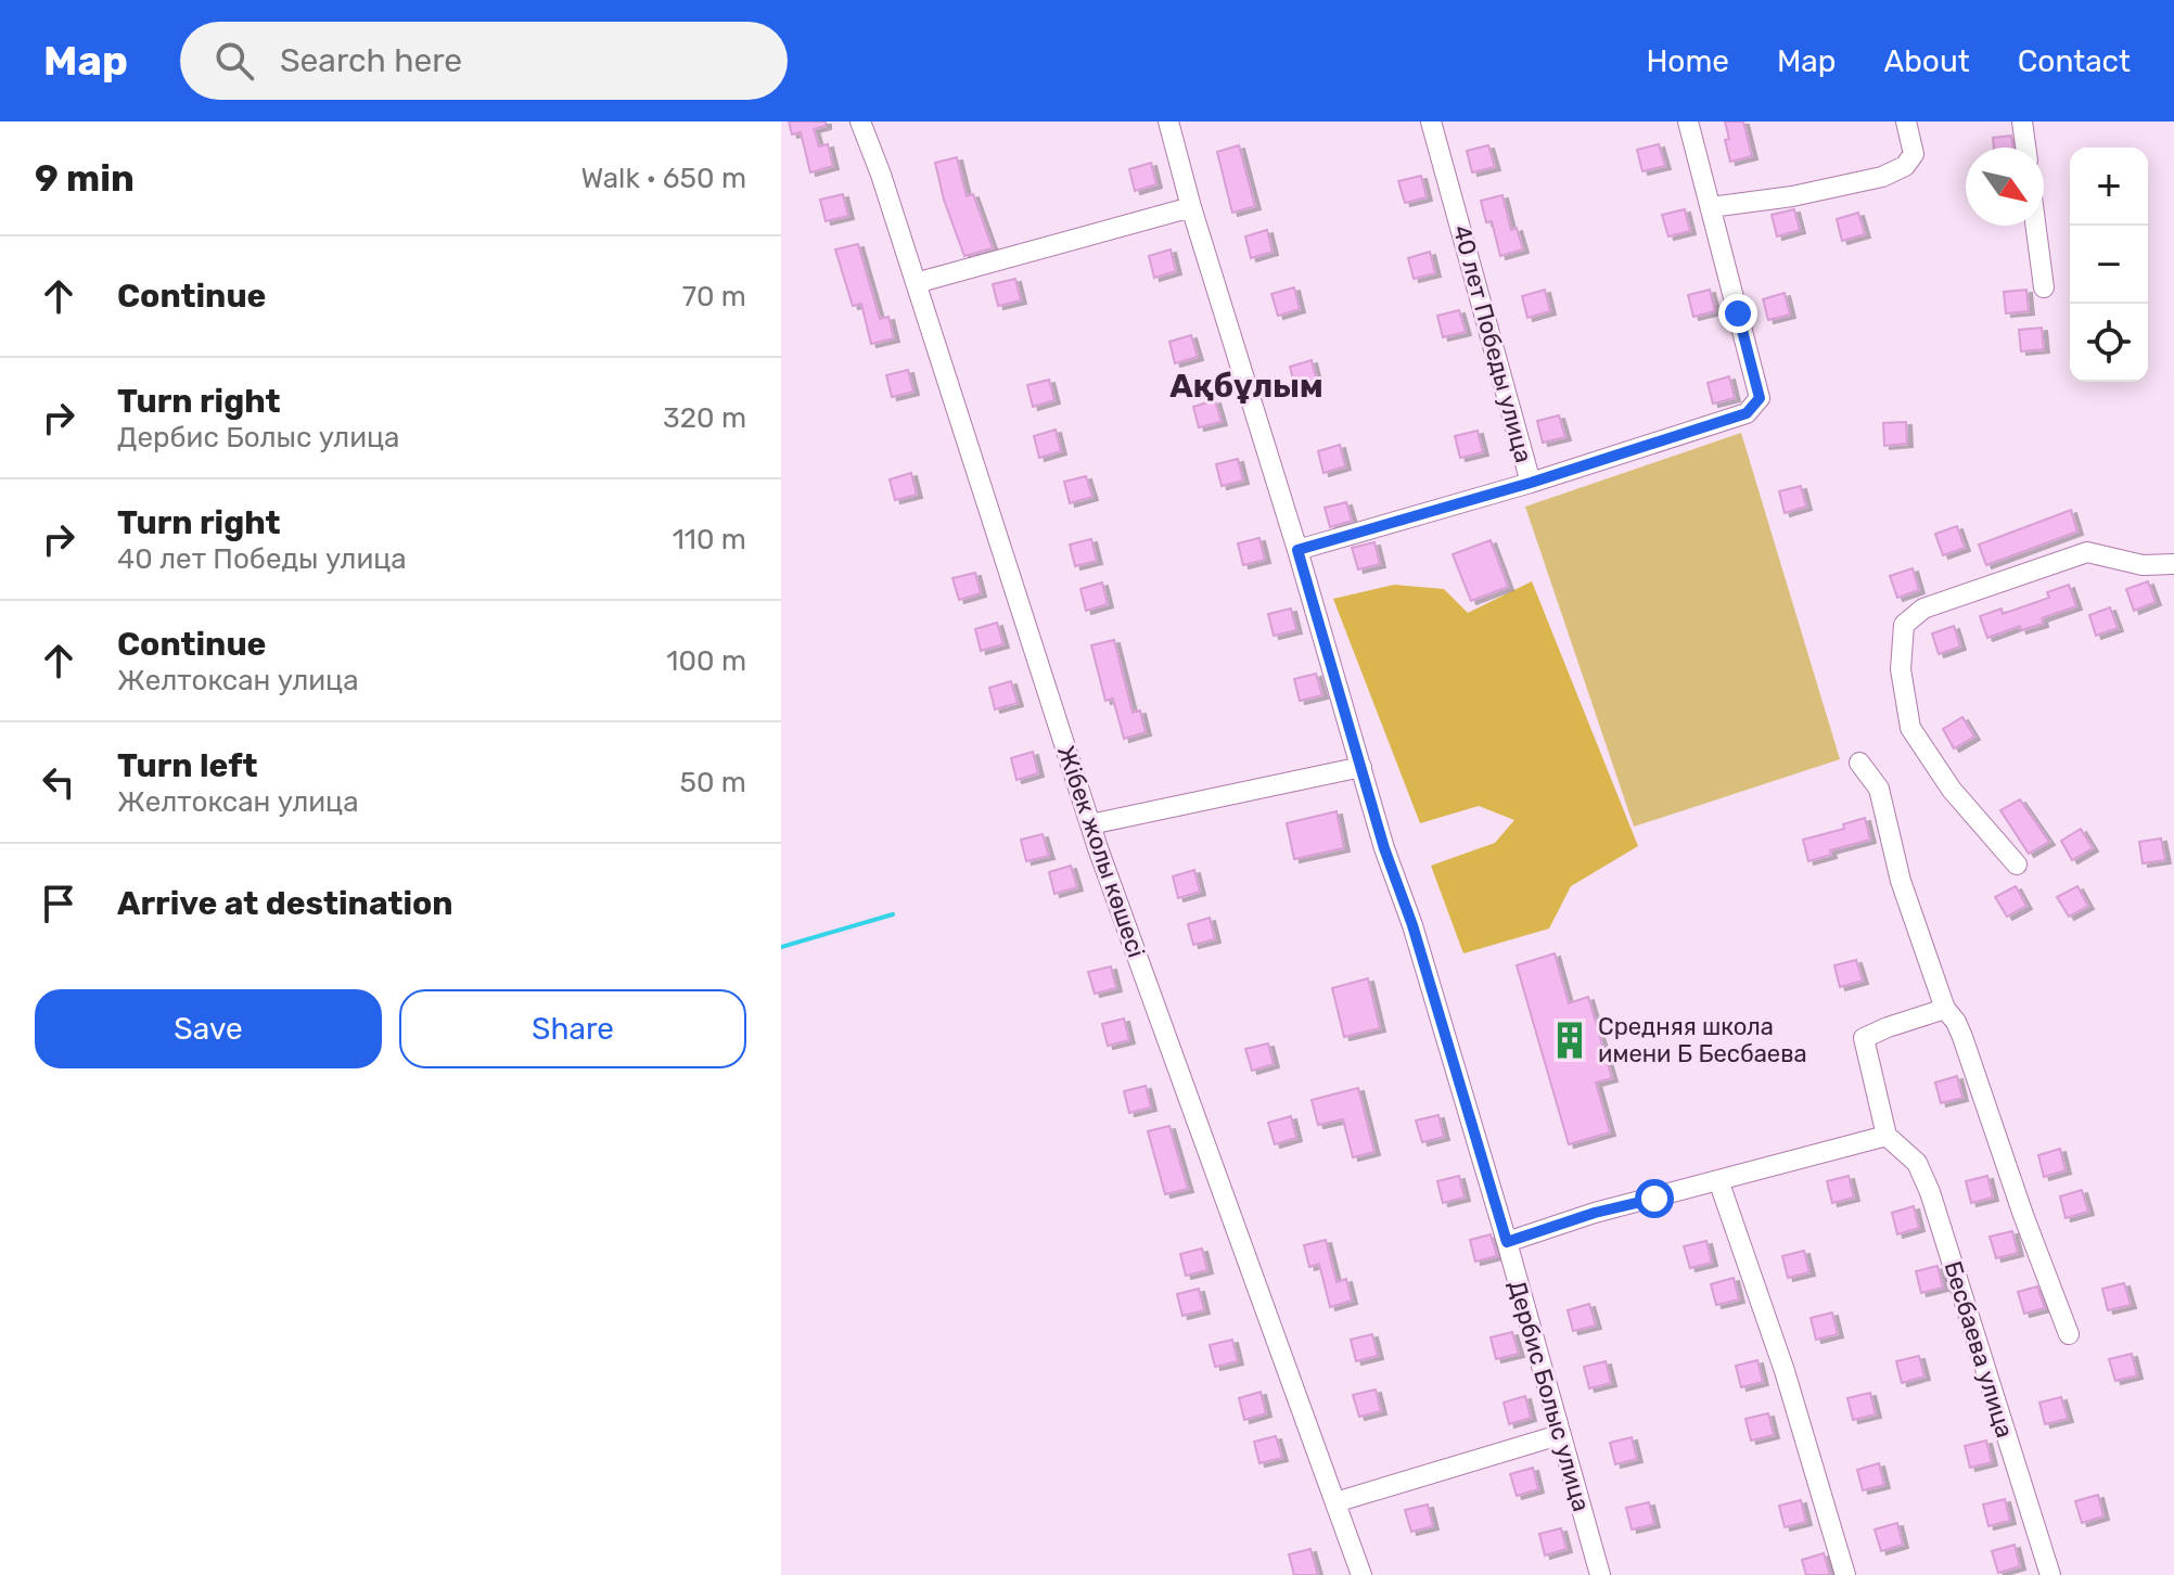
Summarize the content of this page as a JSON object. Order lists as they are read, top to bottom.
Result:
{
  "streets": {
    "street": [
      "40 лет Победы улица",
      "Жібек жолы көшесі",
      "Бесбаева улица",
      "Дербис Болыс улица"
    ]
  },
  "crossings": [
    ["40 лет Победы улица", "Дербис Болыс улица"]
  ],
  "districts": ["Ақбұлым"],
  "places": {
    "building": ["Средняя школа имени Б Бесбаева"]
  },
  "north": "bottom right",
  "page": {
    "header": "Map",
    "search": "Search here",
    "nav": [
      "Home",
      "Map",
      "About",
      "Contact"
    ],
    "heading": ["9 min", "Walk · 650 m"],
    "map_buttons": ["+", "−"],
    "list": [
      ["Continue", "70 m"],
      ["Turn right", "Дербис Болыс улица", "320 m"],
      ["Turn right", "40 лет Победы улица", "110 m"],
      ["Continue", "Желтоксан улица", "100 m"],
      ["Turn left", "Желтоксан улица", "50 m"],
      "Arrive at destination"
    ],
    "buttons": ["Save", "Share"]
  }
}
